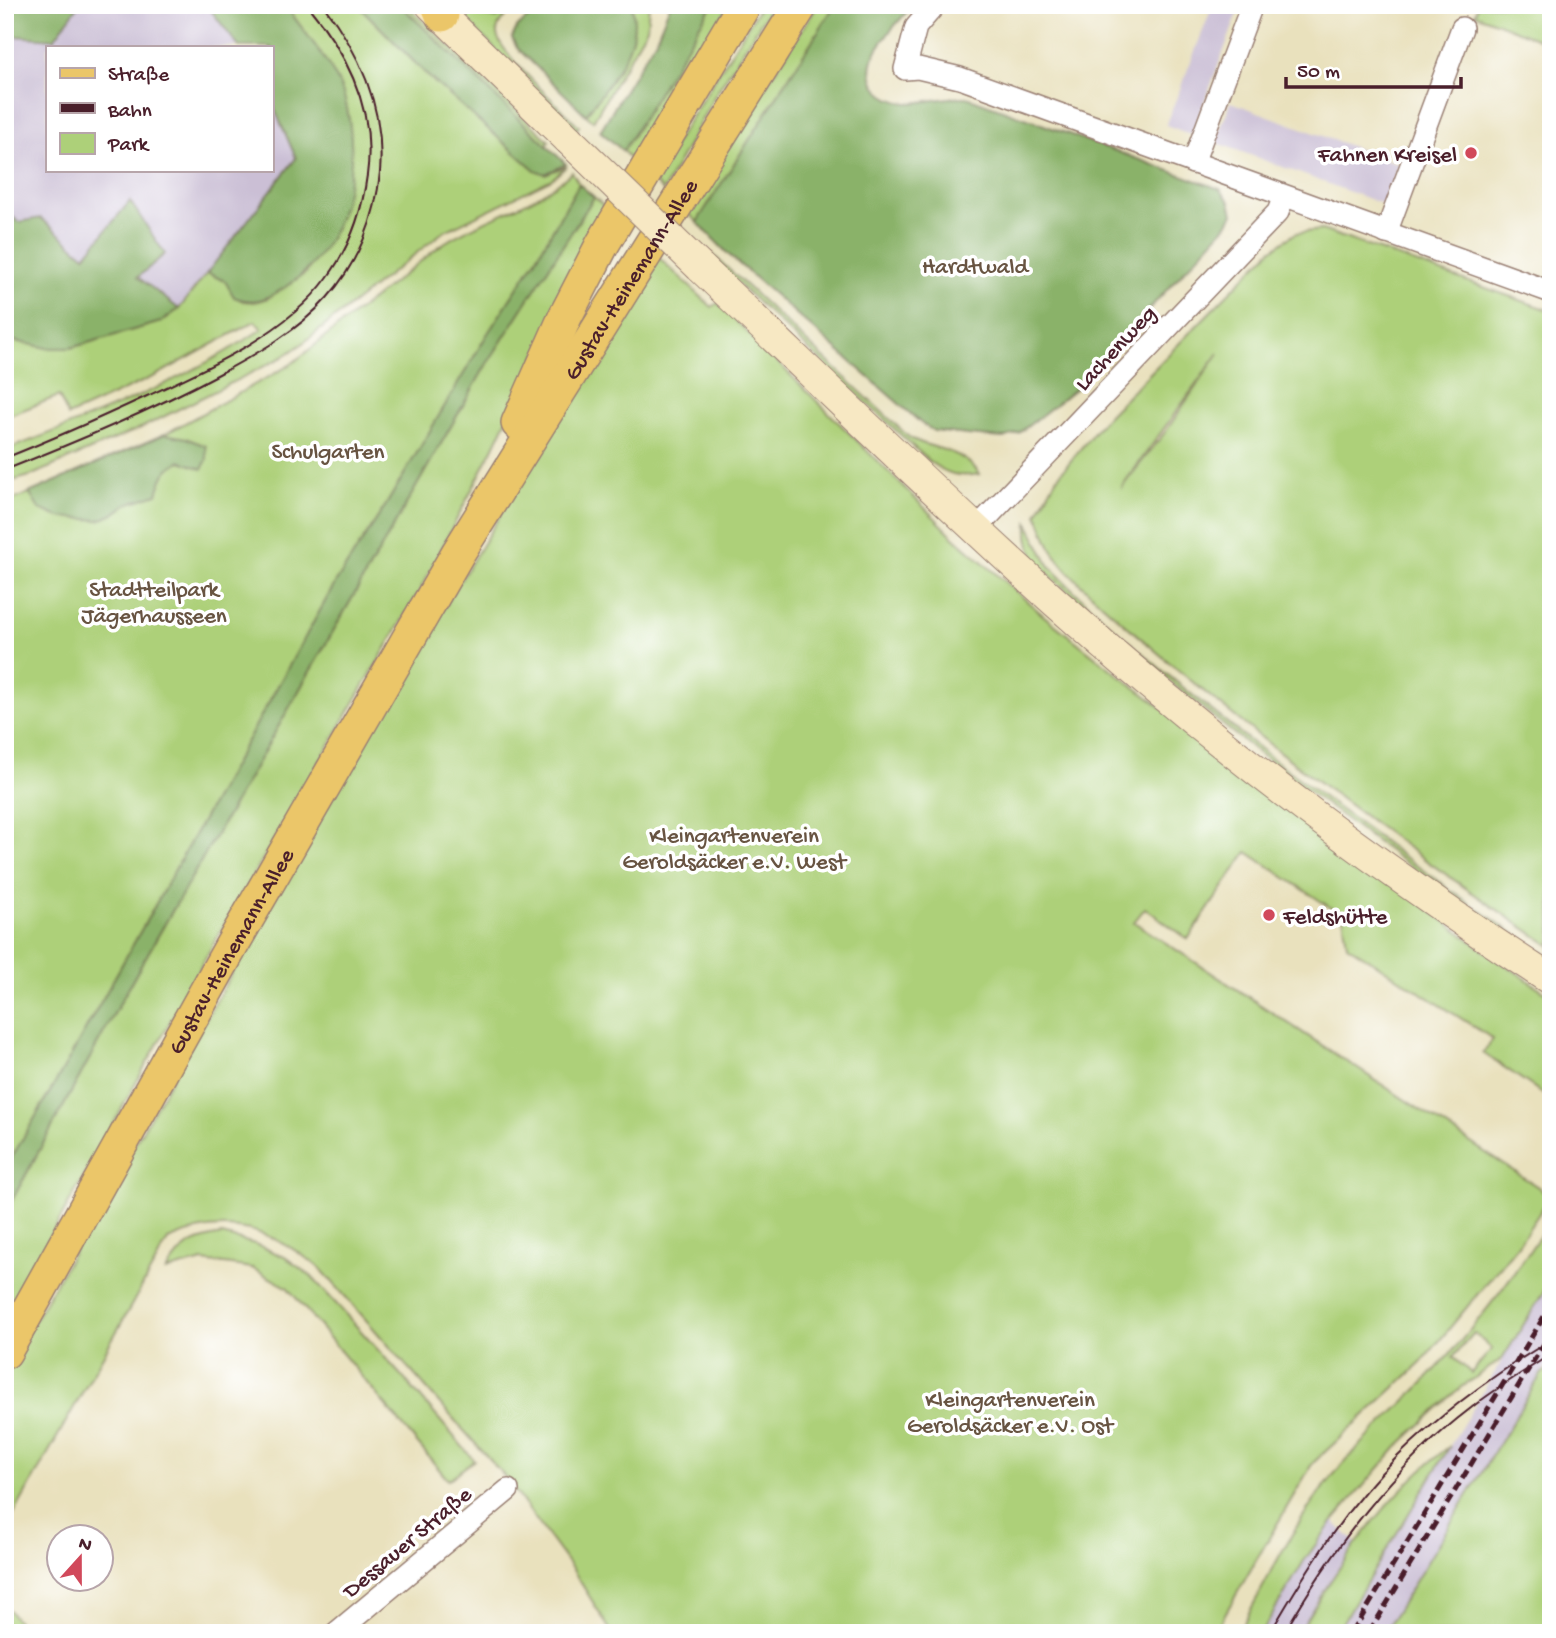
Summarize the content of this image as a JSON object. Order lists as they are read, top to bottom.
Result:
{
  "streets": {
    "main road": ["Gustav-Heinemann-Allee"],
    "street": ["Lachenweg", "Dessauer Straße"]
  },
  "parks": [
    "Hardtwald",
    "Schulgarten",
    "Stadtteilpark Jägerhausseen",
    "Kleingartenverein Geroldsäcker e.V. West",
    "Kleingartenverein Geroldsäcker e.V. Ost"
  ],
  "places": ["Fahnen Kreisel", "Feldshütte"],
  "legend": ["Straße", "Bahn", "Park"],
  "scale_bar": "50 m",
  "north": "top"
}
